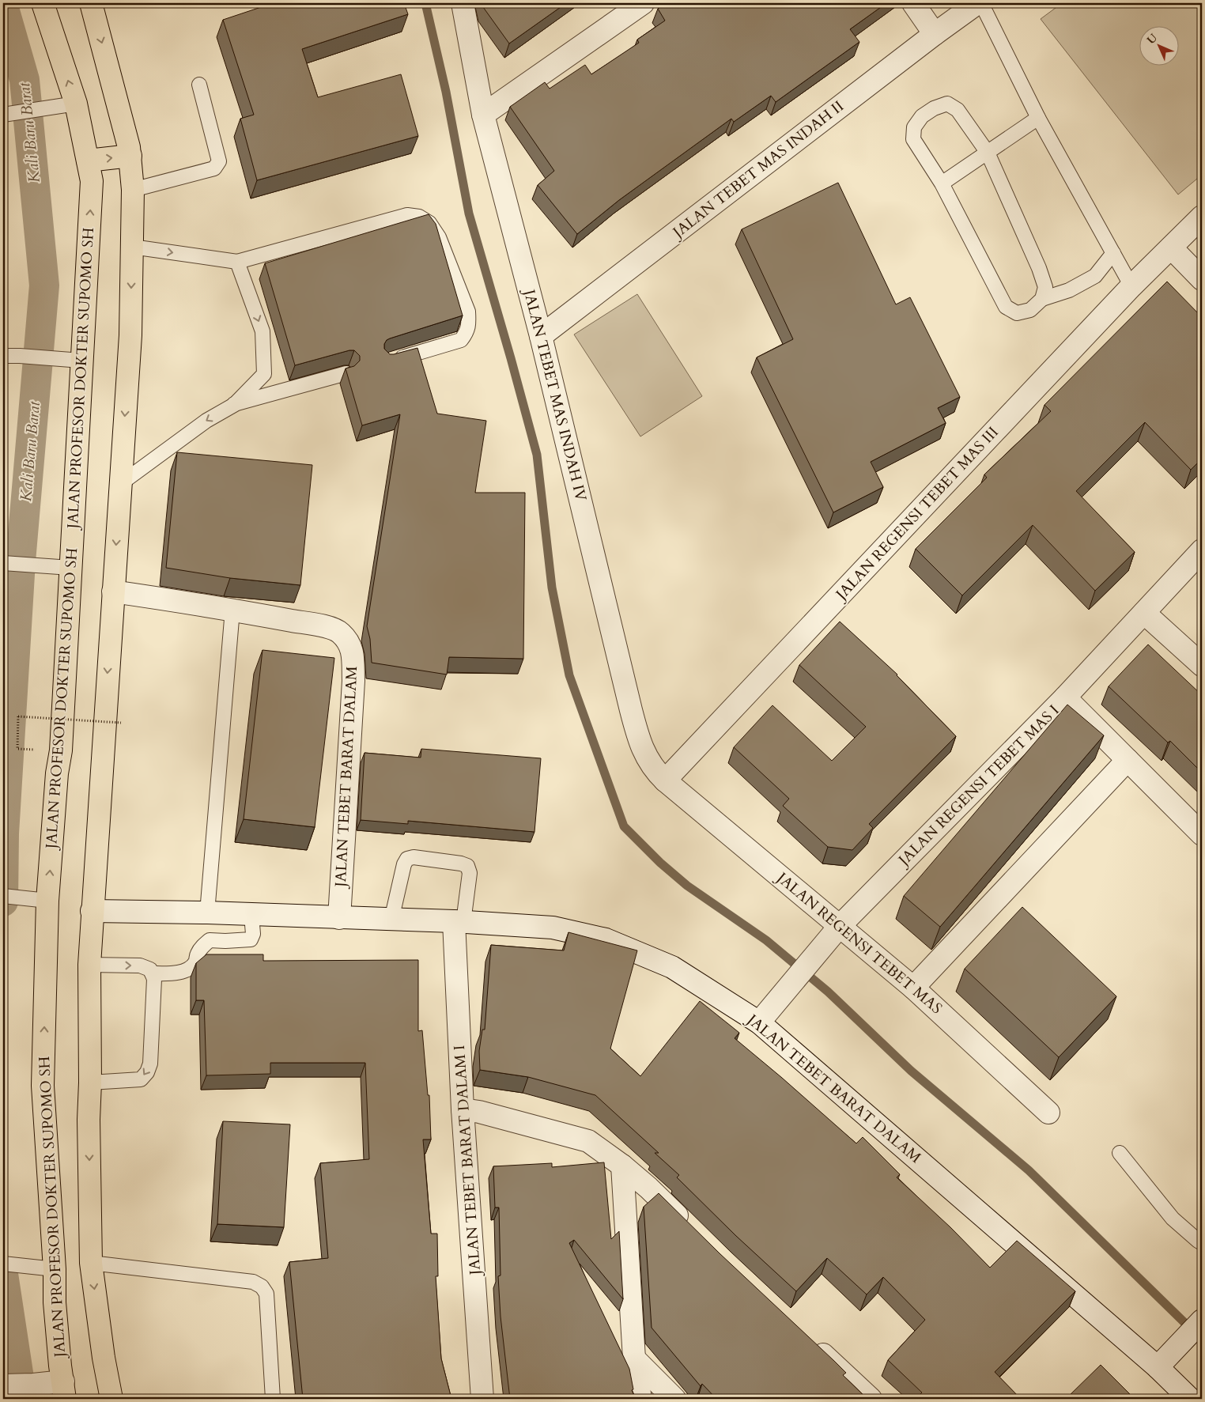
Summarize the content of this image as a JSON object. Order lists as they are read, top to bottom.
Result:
{
  "streets": {
    "main road": ["JALAN PROFESOR DOKTER SUPOMO SH"],
    "street": [
      "JALAN TEBET MAS INDAH II",
      "JALAN TEBET MAS INDAH IV",
      "JALAN REGENSI TEBET MAS III",
      "JALAN TEBET BARAT DALAM",
      "JALAN REGENSI TEBET MAS I",
      "JALAN REGENSI TEBET MAS",
      "JALAN TEBET BARAT DALAM I"
    ]
  },
  "crossings": [
    ["JALAN TEBET MAS INDAH II", "JALAN TEBET MAS INDAH IV"],
    ["JALAN TEBET MAS INDAH IV", "JALAN REGENSI TEBET MAS III"],
    ["JALAN TEBET MAS INDAH IV", "JALAN REGENSI TEBET MAS"],
    ["JALAN REGENSI TEBET MAS III", "JALAN REGENSI TEBET MAS"],
    ["JALAN TEBET BARAT DALAM", "JALAN REGENSI TEBET MAS I"],
    ["JALAN TEBET BARAT DALAM", "JALAN TEBET BARAT DALAM I"],
    ["JALAN REGENSI TEBET MAS I", "JALAN REGENSI TEBET MAS"]
  ],
  "water": ["Kali Baru Barat"],
  "north": "top left"
}
